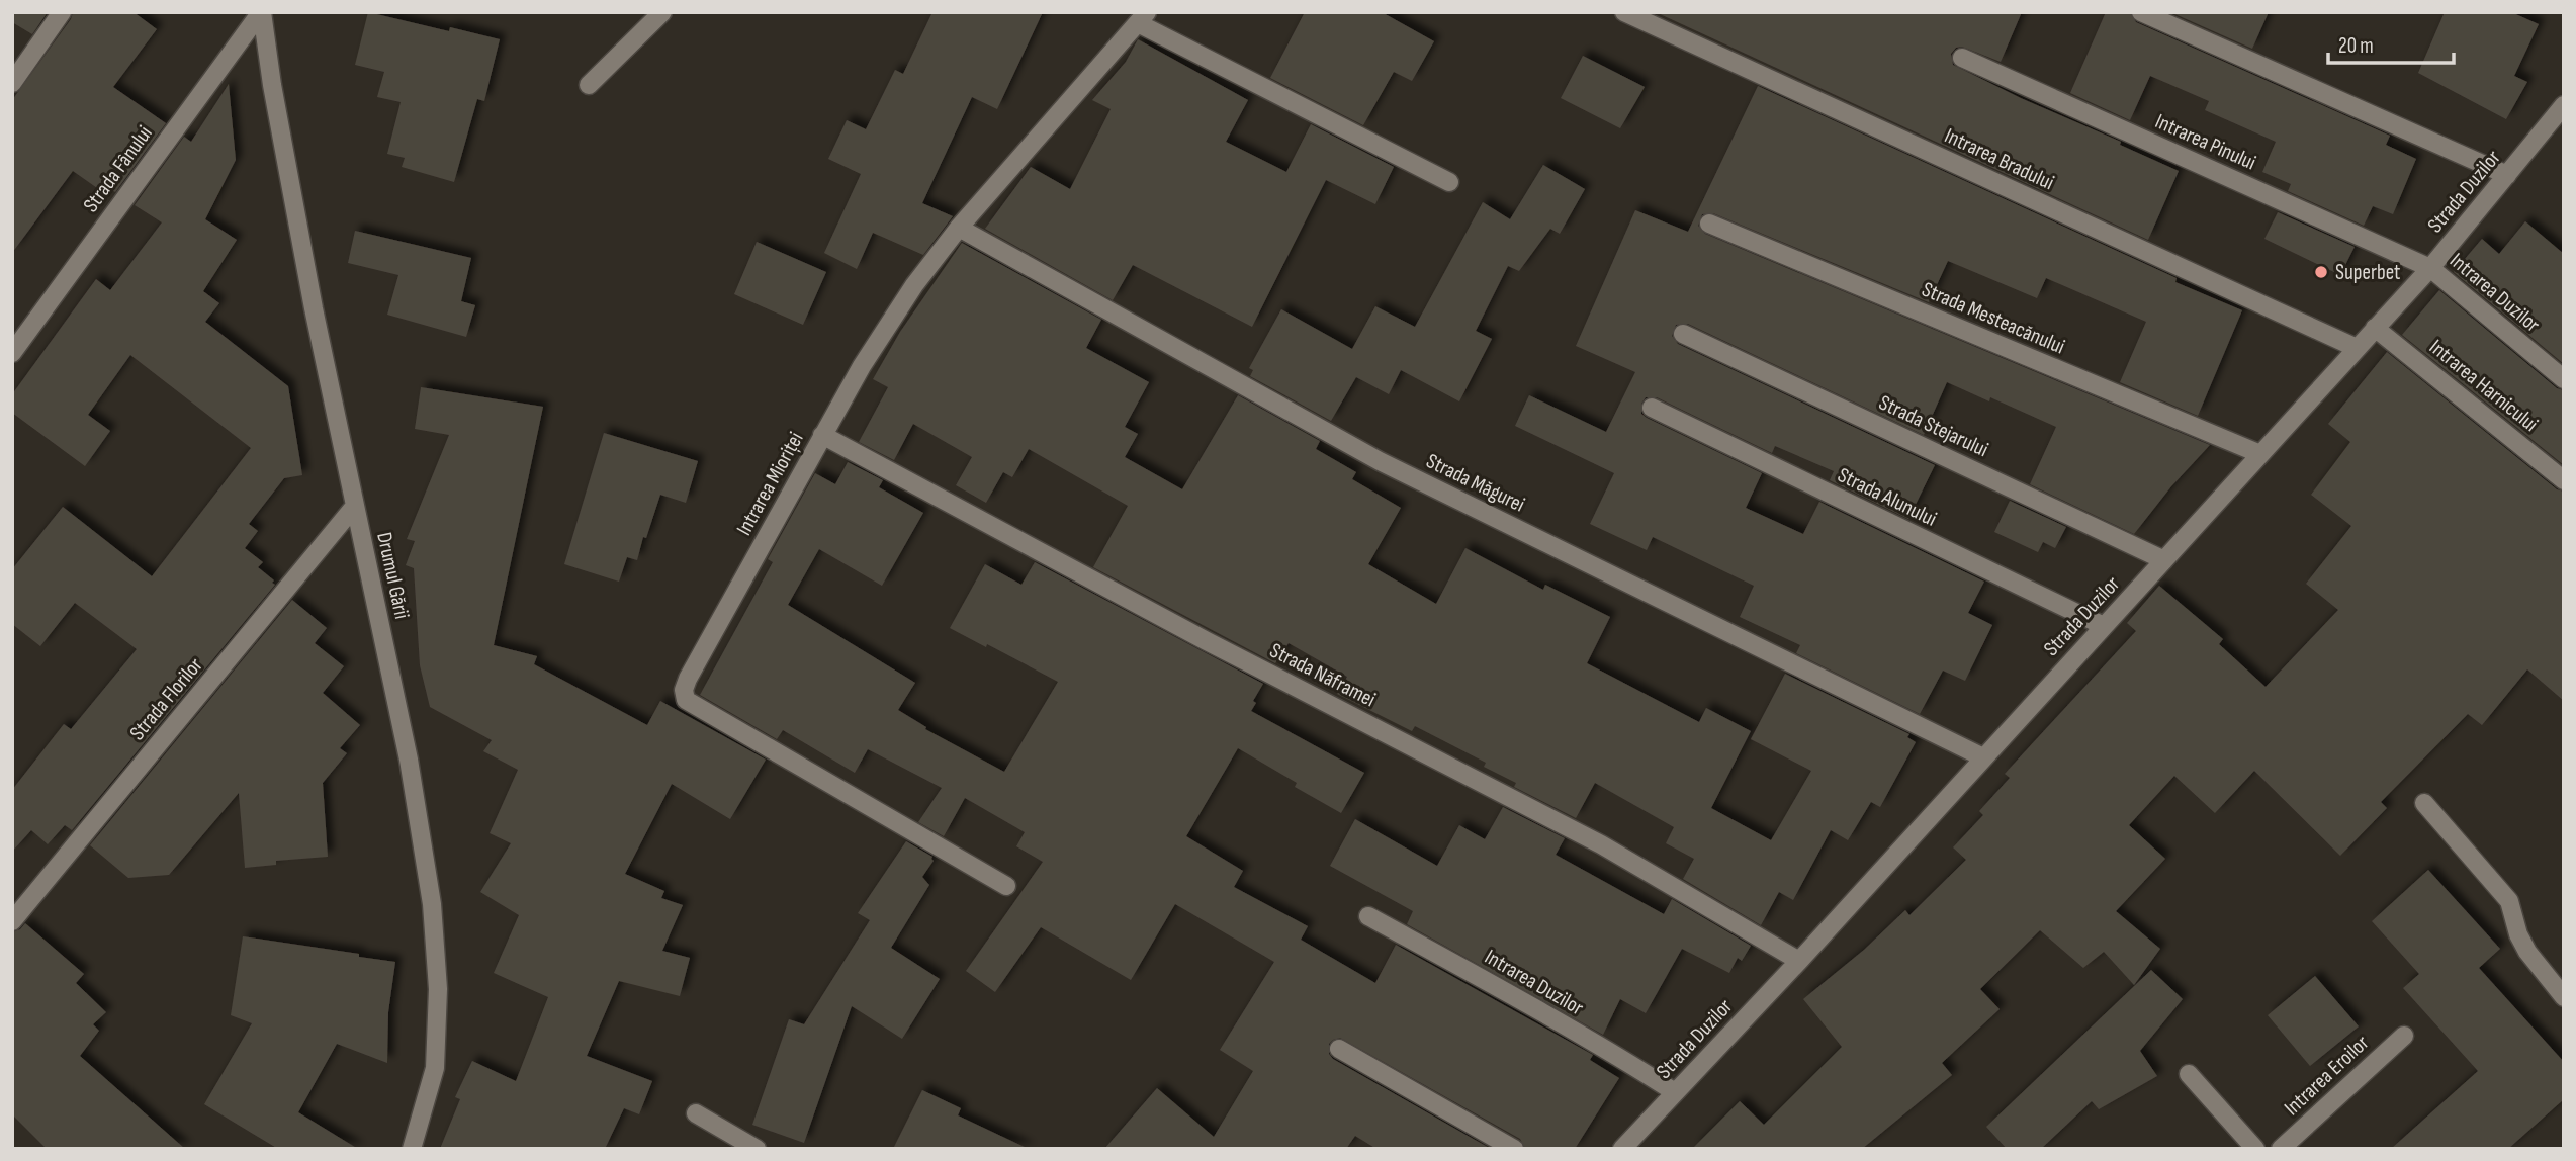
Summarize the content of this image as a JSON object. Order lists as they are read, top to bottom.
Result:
{
  "streets": {
    "street": [
      "Intrarea Pinului",
      "Intrarea Bradului",
      "Strada Fânului",
      "Strada Duzilor",
      "Intrarea Duzilor",
      "Strada Mesteacănului",
      "Intrarea Harnicului",
      "Strada Stejarului",
      "Strada Măgurei",
      "Intrarea Mioriței",
      "Strada Alunului",
      "Drumul Gării",
      "Strada Năframei",
      "Strada Florilor",
      "Intrarea Eroilor"
    ]
  },
  "crossings": [
    ["Intrarea Pinului", "Strada Duzilor"],
    ["Intrarea Pinului", "Intrarea Duzilor"],
    ["Intrarea Bradului", "Strada Duzilor"],
    ["Strada Fânului", "Drumul Gării"],
    ["Strada Duzilor", "Intrarea Duzilor"],
    ["Strada Duzilor", "Strada Mesteacănului"],
    ["Strada Duzilor", "Intrarea Harnicului"],
    ["Strada Duzilor", "Strada Stejarului"],
    ["Strada Duzilor", "Strada Măgurei"],
    ["Strada Duzilor", "Strada Alunului"],
    ["Strada Duzilor", "Strada Năframei"],
    ["Strada Măgurei", "Intrarea Mioriței"],
    ["Intrarea Mioriței", "Strada Năframei"],
    ["Drumul Gării", "Strada Florilor"]
  ],
  "places": ["Superbet"],
  "scale_bar": "20 m"
}
